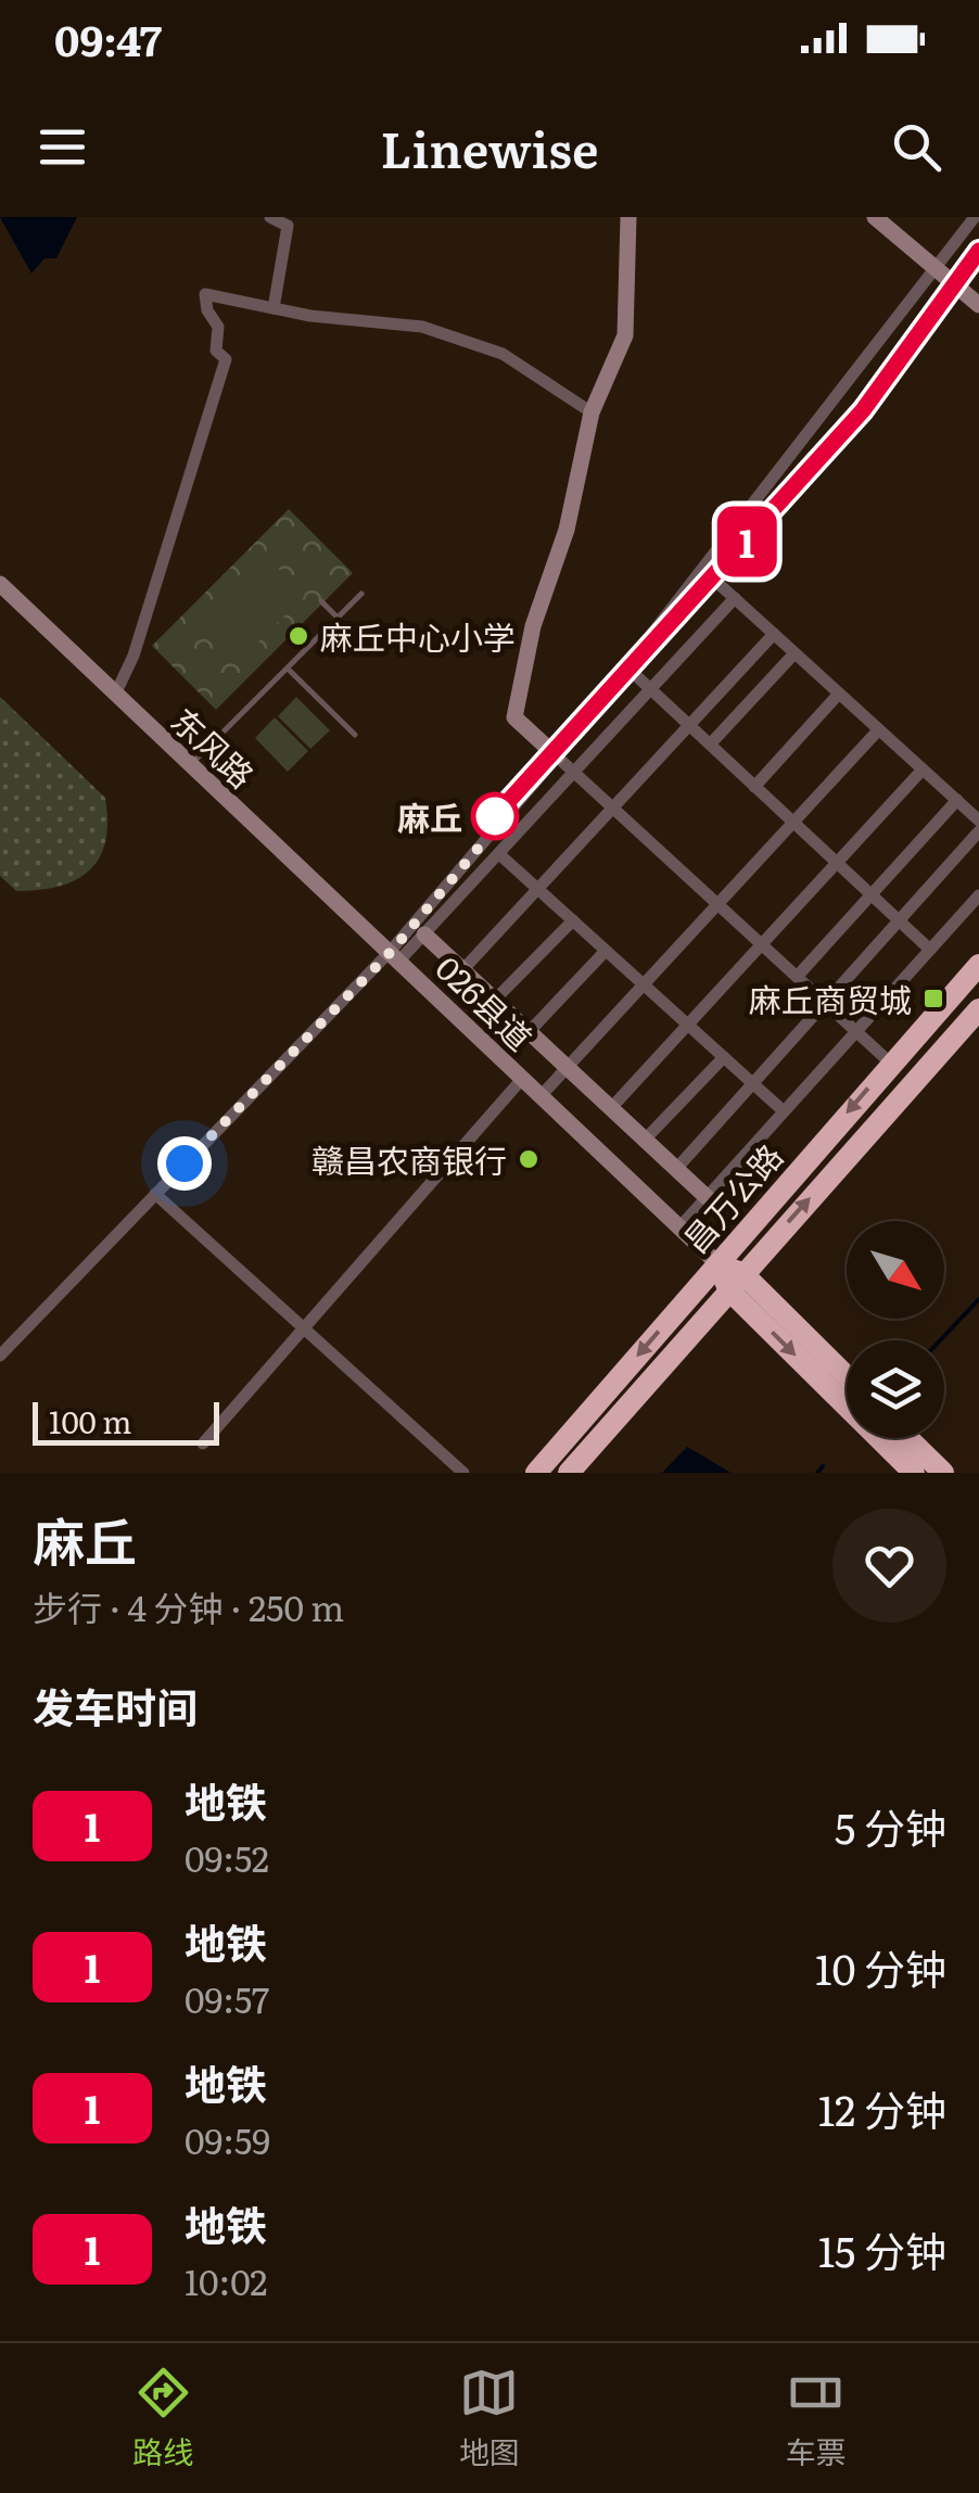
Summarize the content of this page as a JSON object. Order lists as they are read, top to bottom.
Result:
{
  "streets": {
    "highway": ["昌万公路"],
    "street": ["东风路", "026县道"]
  },
  "crossings": [
    ["东风路", "026县道"],
    ["026县道", "昌万公路"]
  ],
  "places": {
    "other": ["麻丘中心小学", "麻丘", "赣昌农商银行"],
    "transit": ["麻丘商贸城"]
  },
  "lines": ["metro line 1"],
  "scale_bar": "100 m",
  "north": "bottom right",
  "page": {
    "status": "09:47",
    "header": "Linewise",
    "on_map": "1",
    "scale": "100 m",
    "heading": [
      ["麻丘", "步行 · 4 分钟 · 250 m"],
      "发车时间"
    ],
    "list": [
      {
        "mark": "1",
        "name": "地铁",
        "note": "09:52",
        "value": "5 分钟"
      },
      {
        "mark": "1",
        "name": "地铁",
        "note": "09:57",
        "value": "10 分钟"
      },
      {
        "mark": "1",
        "name": "地铁",
        "note": "09:59",
        "value": "12 分钟"
      },
      {
        "mark": "1",
        "name": "地铁",
        "note": "10:02",
        "value": "15 分钟"
      }
    ],
    "tabs": ["路线", "地图", "车票"]
  }
}
